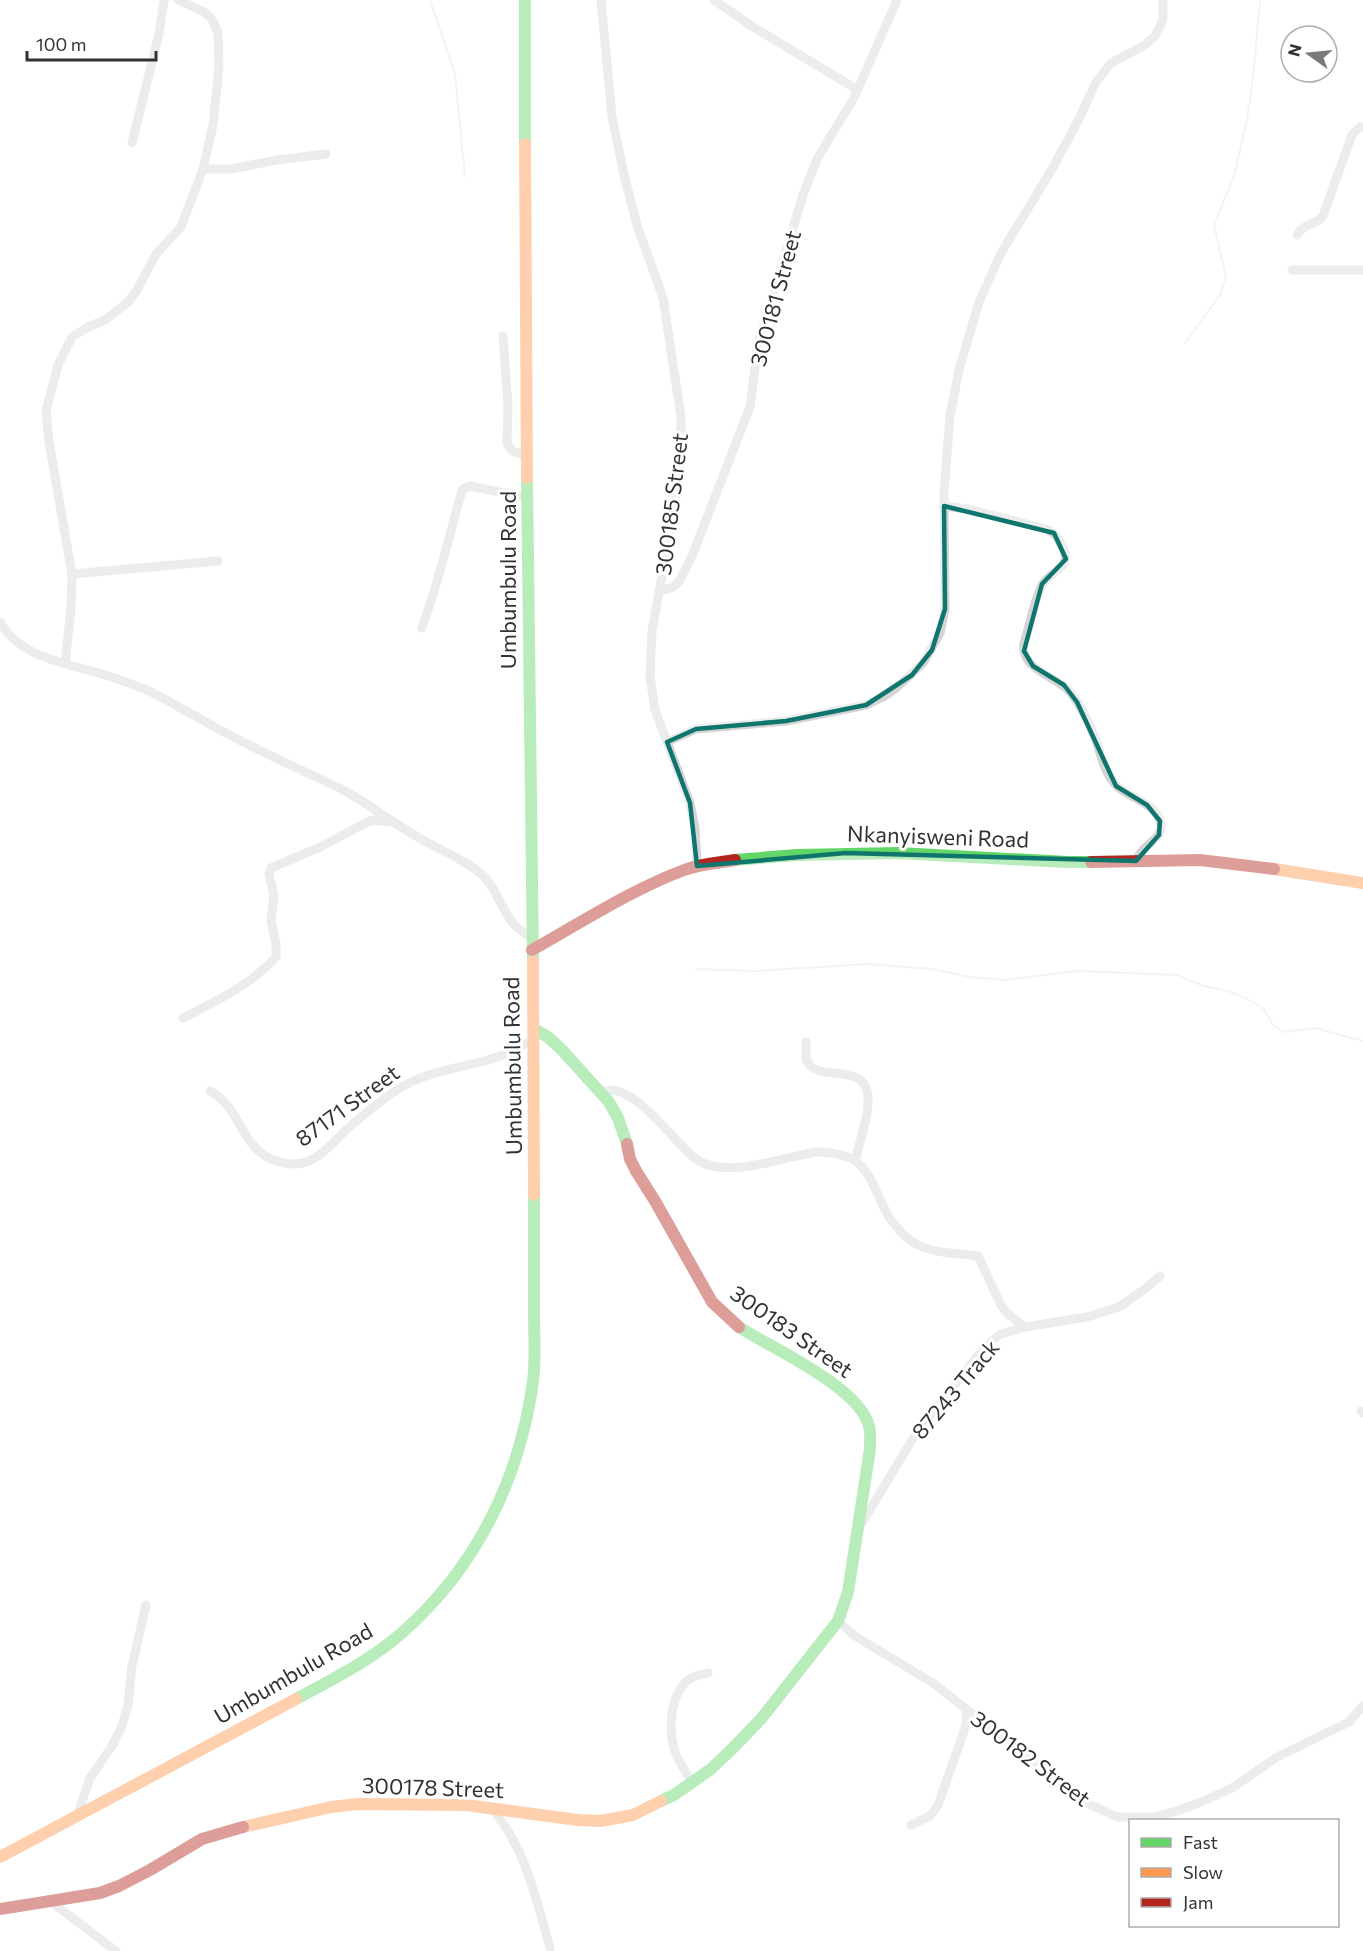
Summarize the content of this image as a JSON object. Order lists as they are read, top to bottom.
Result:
{
  "streets": {
    "street": [
      "300181 Street",
      "300185 Street",
      "Umbumbulu Road",
      "Nkanyisweni Road",
      "87171 Street",
      "300183 Street",
      "87243 Track",
      "300182 Street",
      "300178 Street"
    ]
  },
  "crossings": [
    ["300181 Street", "300185 Street"],
    ["300185 Street", "Nkanyisweni Road"],
    ["Umbumbulu Road", "Nkanyisweni Road"],
    ["Umbumbulu Road", "87171 Street"],
    ["300183 Street", "87243 Track"],
    ["300183 Street", "300182 Street"],
    ["300183 Street", "300178 Street"],
    ["300182 Street", "300178 Street"]
  ],
  "legend": ["Fast", "Slow", "Jam"],
  "scale_bar": "100 m",
  "north": "left"
}
